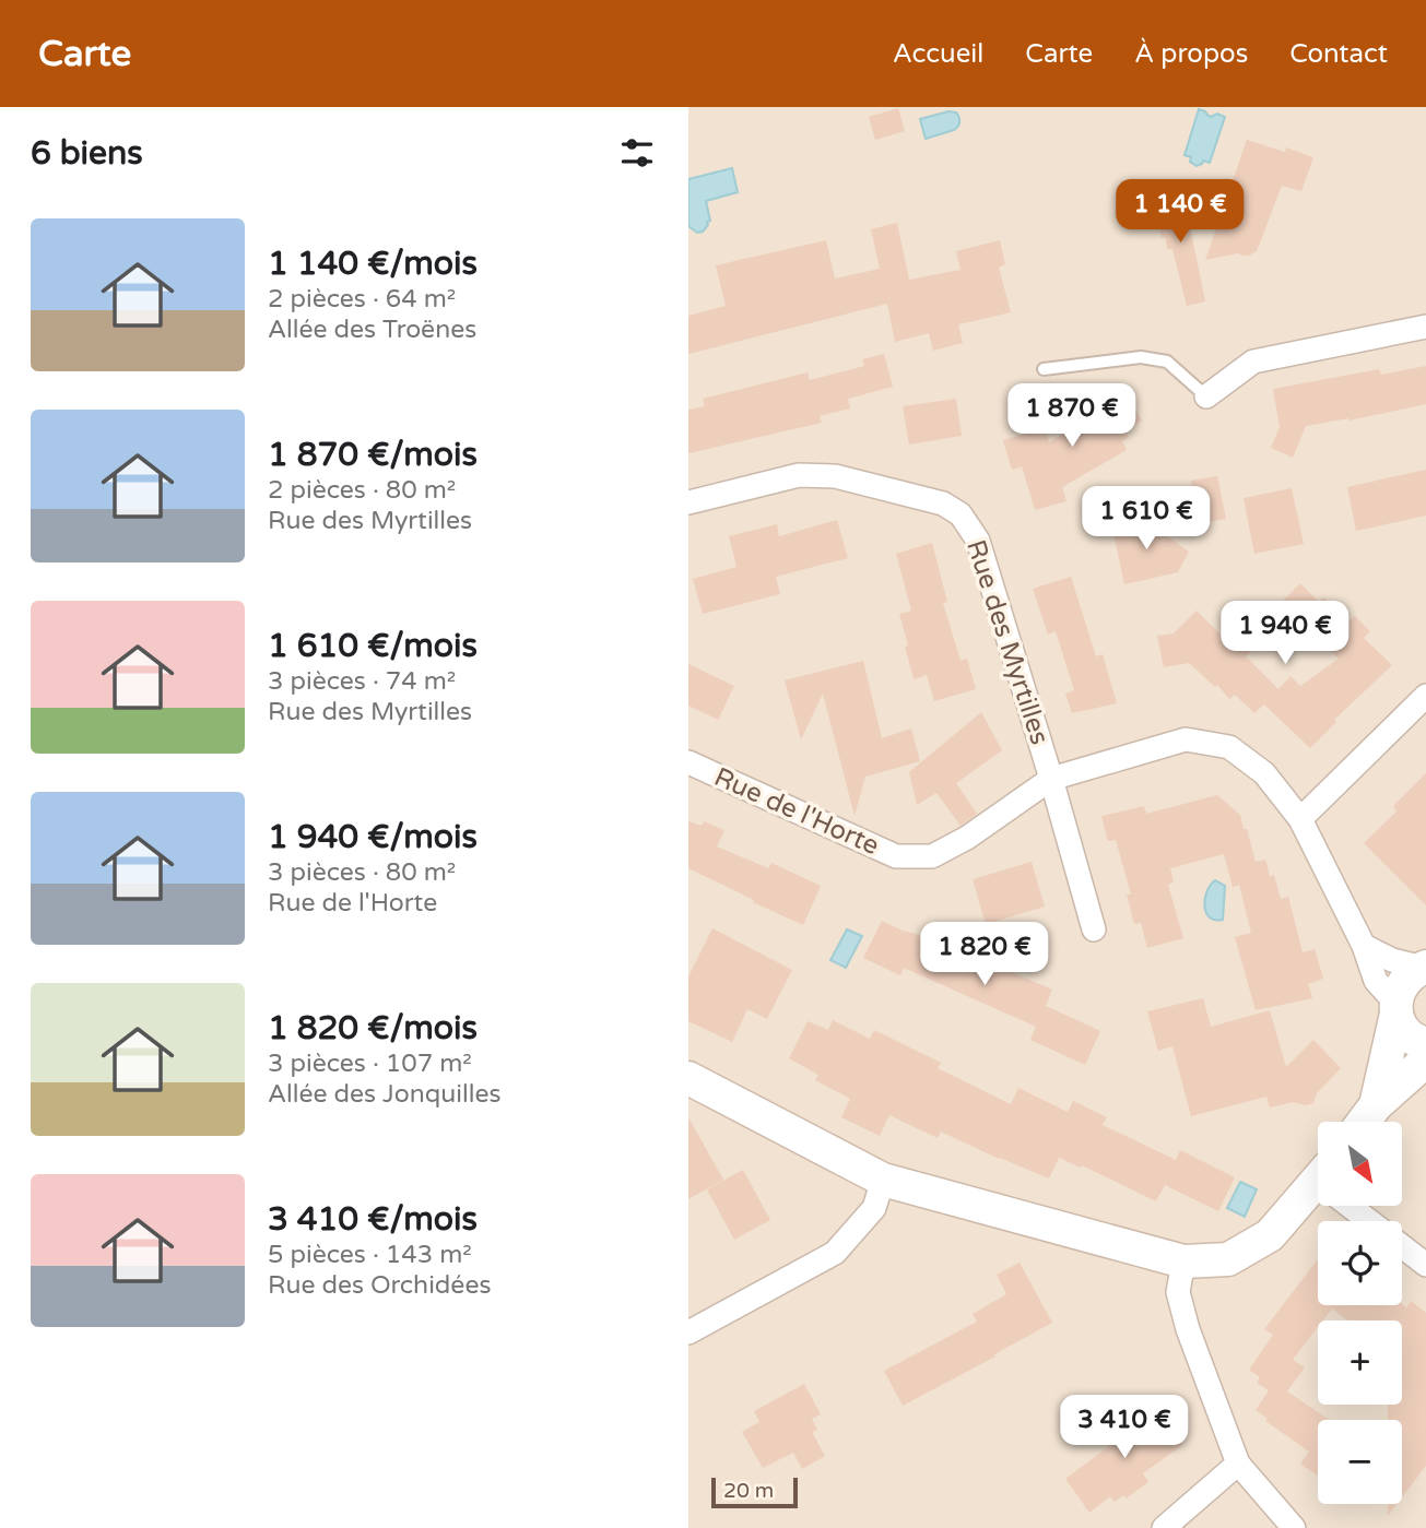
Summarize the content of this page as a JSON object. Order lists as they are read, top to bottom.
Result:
{
  "streets": {
    "street": ["Rue des Myrtilles", "Rue de l'Horte"]
  },
  "crossings": [
    ["Rue des Myrtilles", "Rue de l'Horte"]
  ],
  "scale_bar": "20 m",
  "north": "bottom right",
  "page": {
    "header": "Carte",
    "nav": [
      "Accueil",
      "Carte",
      "À propos",
      "Contact"
    ],
    "heading": "6 biens",
    "price": [
      "1 140 €",
      "1 870 €",
      "1 610 €",
      "1 940 €",
      "1 820 €",
      "3 410 €"
    ],
    "list": [
      {
        "name": "1 140 €/mois",
        "note": "2 pièces · 64 m² · Allée des Troënes"
      },
      {
        "name": "1 870 €/mois",
        "note": "2 pièces · 80 m² · Rue des Myrtilles"
      },
      {
        "name": "1 610 €/mois",
        "note": "3 pièces · 74 m² · Rue des Myrtilles"
      },
      {
        "name": "1 940 €/mois",
        "note": "3 pièces · 80 m² · Rue de l'Horte"
      },
      {
        "name": "1 820 €/mois",
        "note": "3 pièces · 107 m² · Allée des Jonquilles"
      },
      {
        "name": "3 410 €/mois",
        "note": "5 pièces · 143 m² · Rue des Orchidées"
      }
    ],
    "map_buttons": ["+", "−"],
    "scale": "20 m"
  }
}
